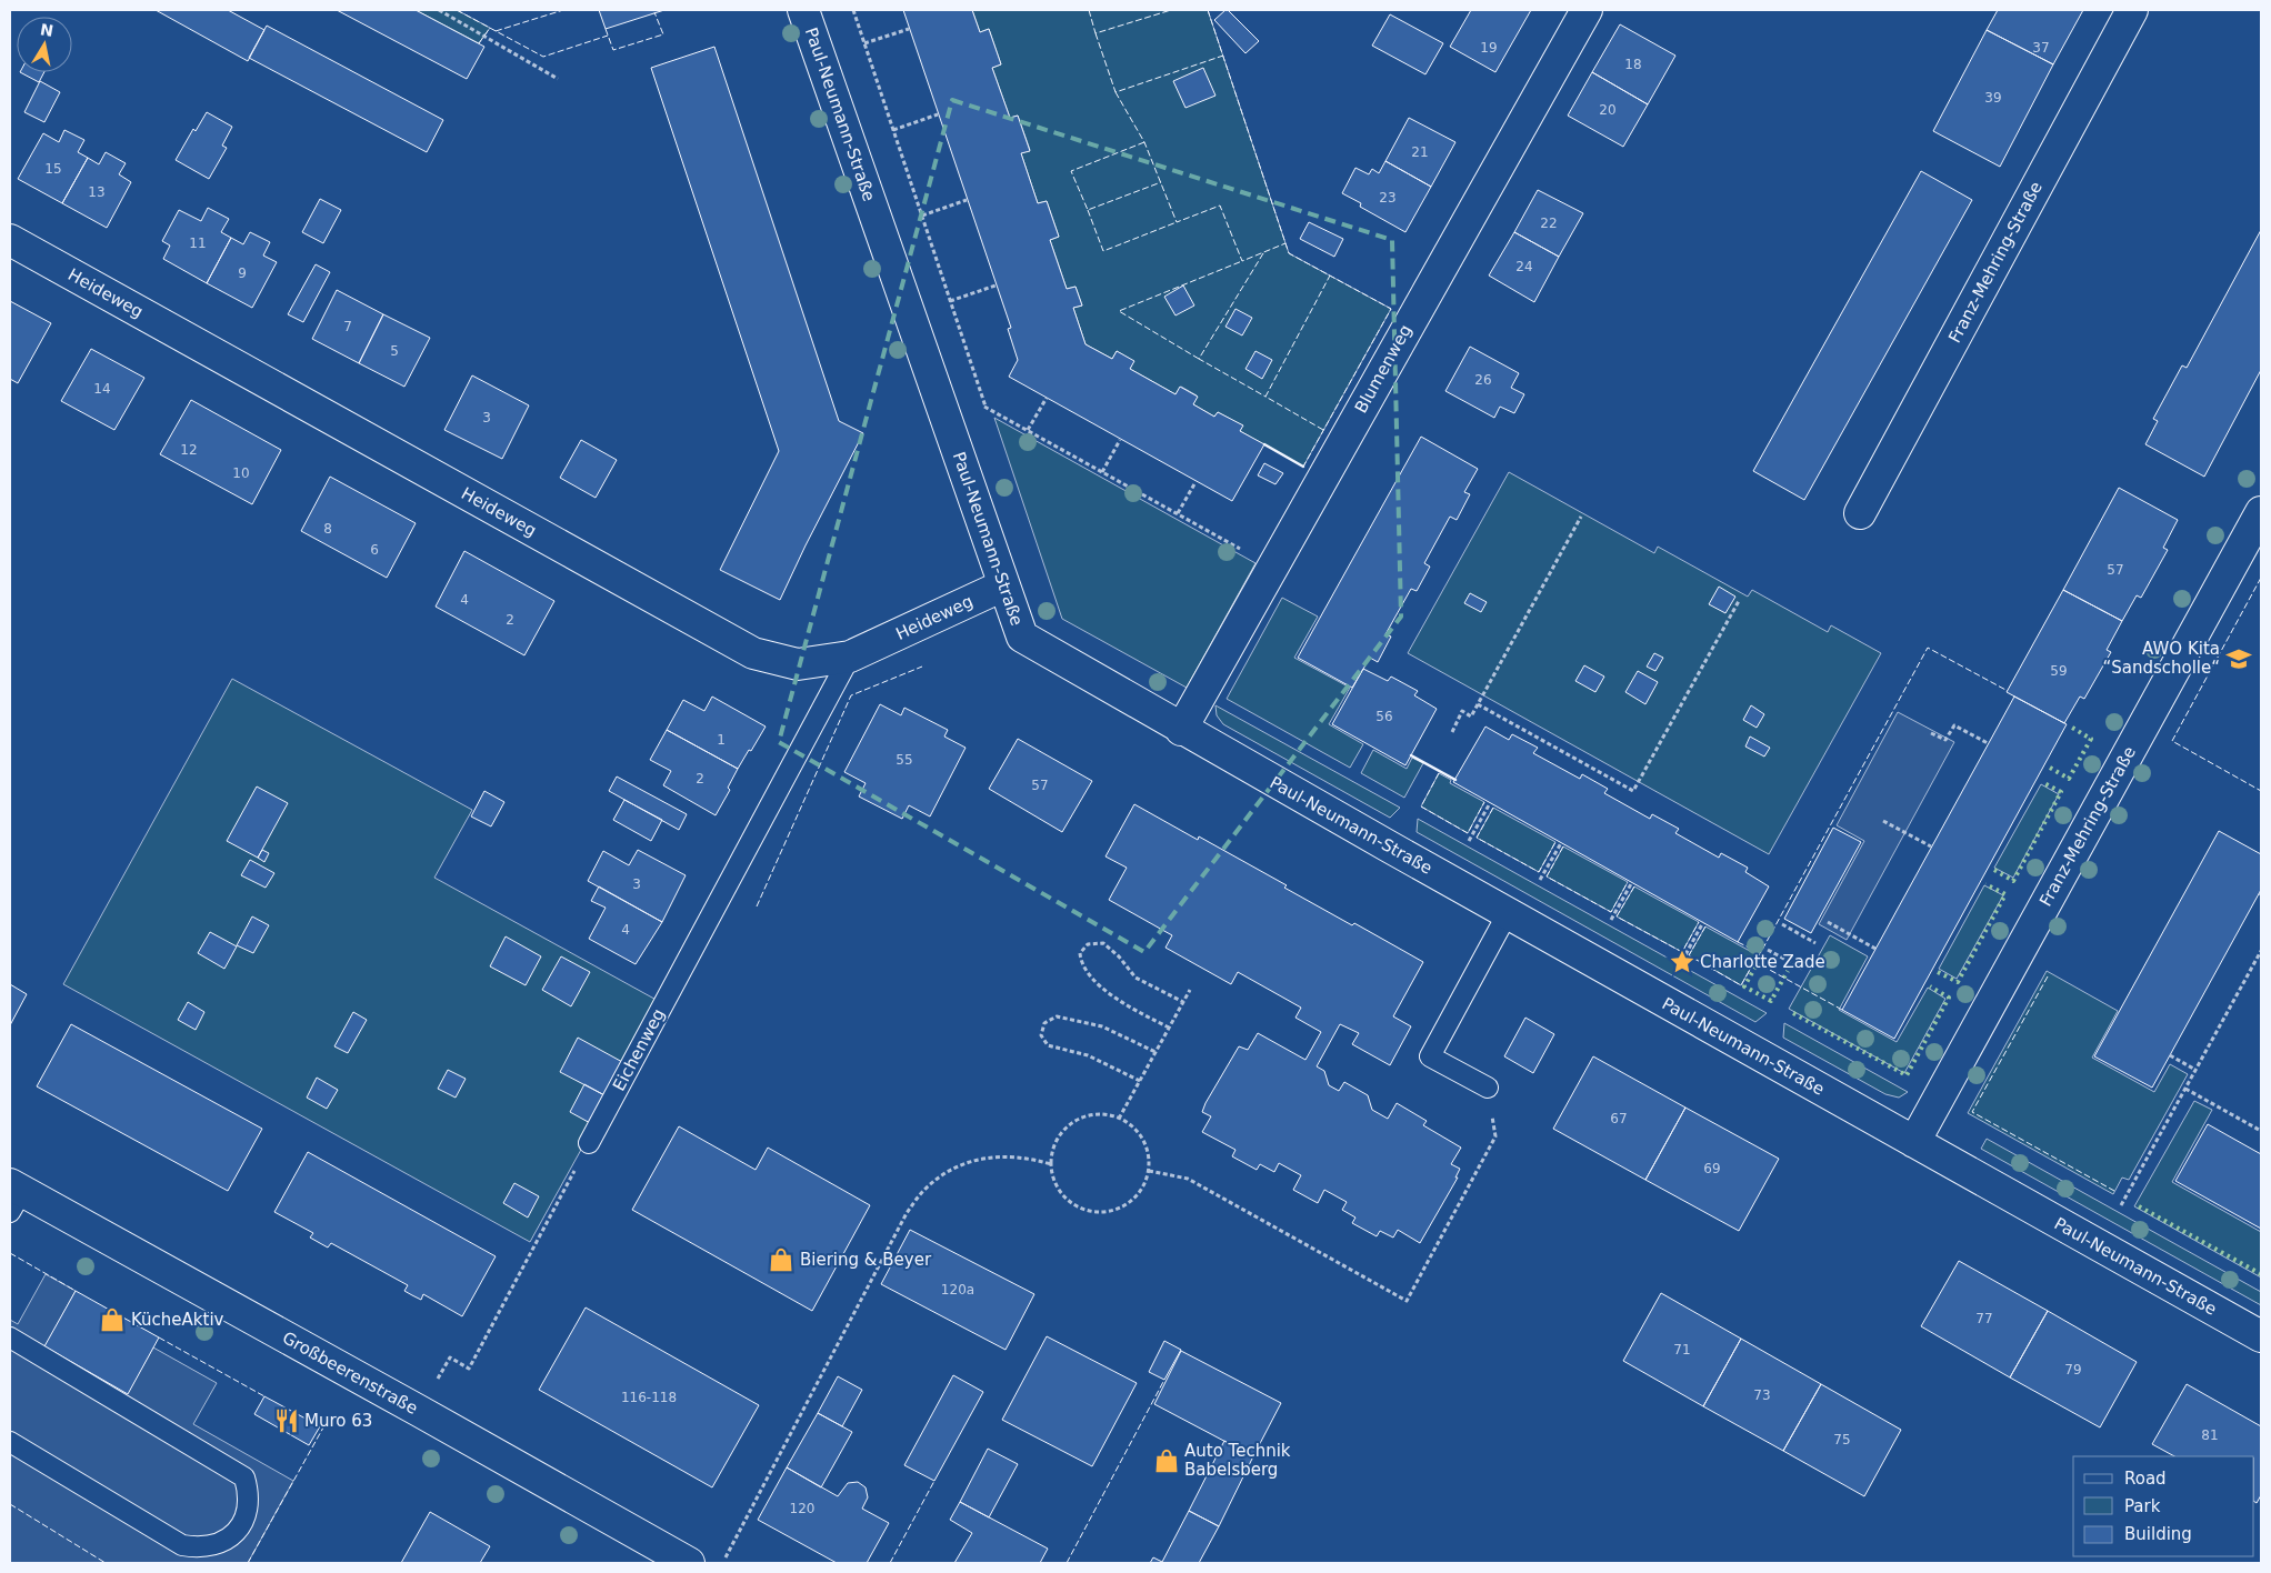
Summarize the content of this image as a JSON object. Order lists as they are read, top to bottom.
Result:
{
  "streets": {
    "street": [
      "Paul-Neumann-Straße",
      "Franz-Mehring-Straße",
      "Heideweg",
      "Blumenweg",
      "Großbeerenstraße"
    ],
    "lane": ["Eichenweg"]
  },
  "crossings": [
    ["Paul-Neumann-Straße", "Franz-Mehring-Straße"],
    ["Paul-Neumann-Straße", "Heideweg"],
    ["Paul-Neumann-Straße", "Blumenweg"],
    ["Heideweg", "Eichenweg"]
  ],
  "places": {
    "school or university": ["AWO Kita “Sandscholle“"],
    "place": ["Charlotte Zade"],
    "shop": ["Biering & Beyer", "KücheAktiv", "Auto Technik Babelsberg"],
    "restaurant": ["Muro 63"]
  },
  "house_numbers": [
    "19",
    "37",
    "18",
    "39",
    "20",
    "21",
    "15",
    "13",
    "23",
    "22",
    "11",
    "24",
    "9",
    "7",
    "5",
    "26",
    "14",
    "3",
    "12",
    "10",
    "8",
    "6",
    "57",
    "4",
    "2",
    "59",
    "56",
    "1",
    "55",
    "2",
    "57",
    "3",
    "4",
    "67",
    "69",
    "120a",
    "77",
    "71",
    "79",
    "73",
    "116-118",
    "81",
    "75",
    "120"
  ],
  "legend": ["Road", "Park", "Building"],
  "north": "top"
}
